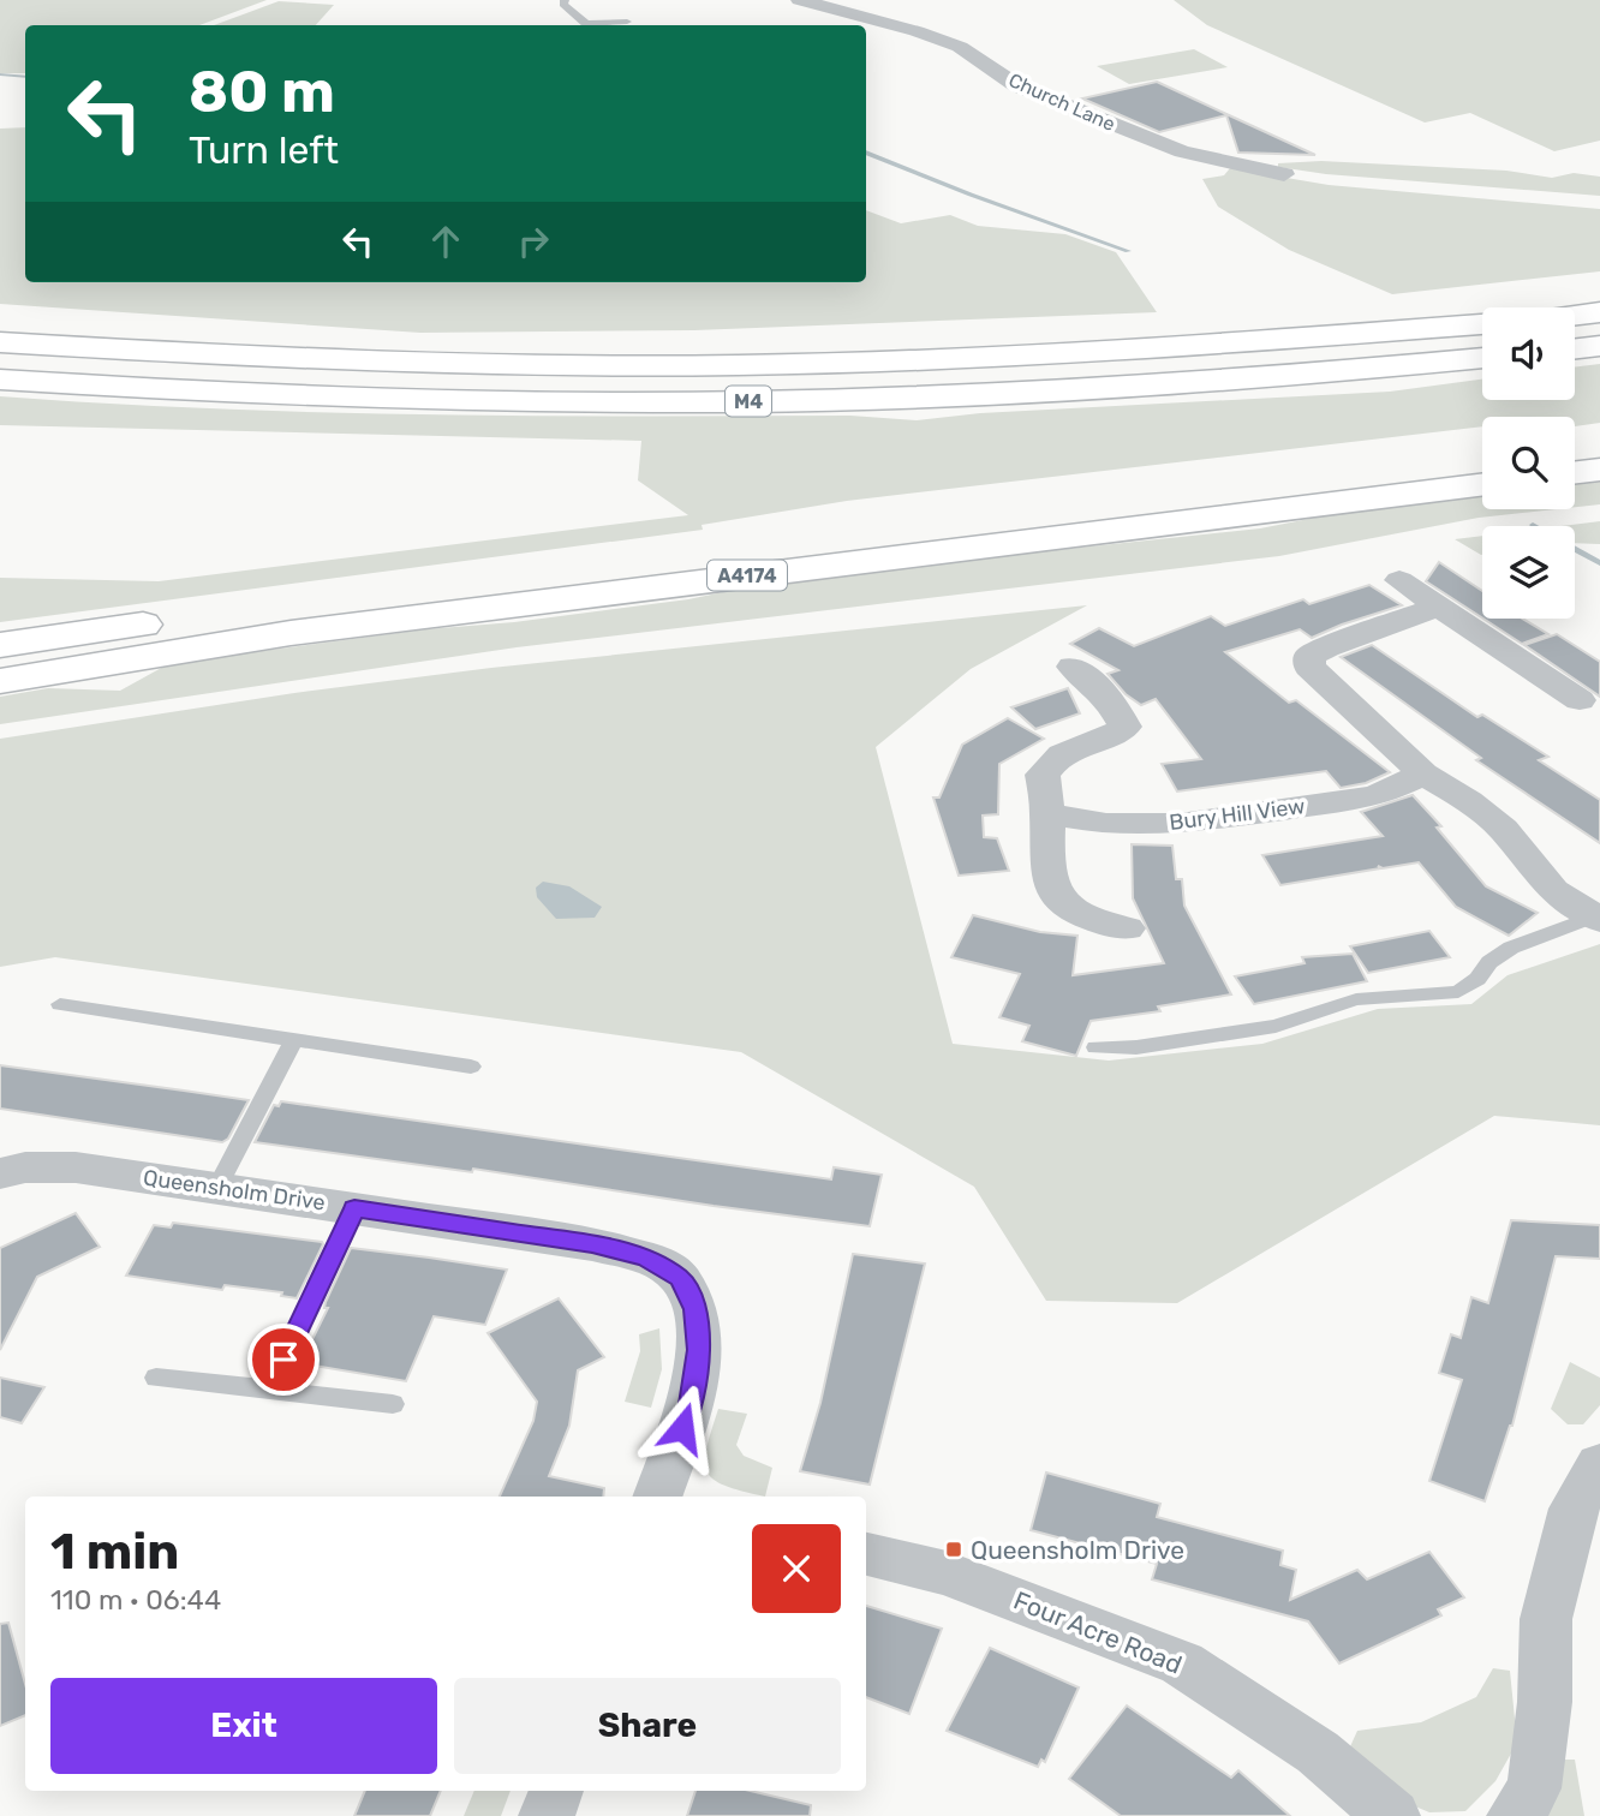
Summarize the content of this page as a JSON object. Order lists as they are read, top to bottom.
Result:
{
  "streets": {
    "highway": ["M4", "A4174"],
    "street": [
      "Church Lane",
      "Bury Hill View",
      "Queensholm Drive",
      "Four Acre Road"
    ]
  },
  "places": {
    "transit": ["Queensholm Drive"]
  },
  "page": {
    "turn": ["80 m", "Turn left"],
    "heading": ["1 min", "110 m · 06:44"],
    "buttons": ["Exit", "Share"]
  }
}
